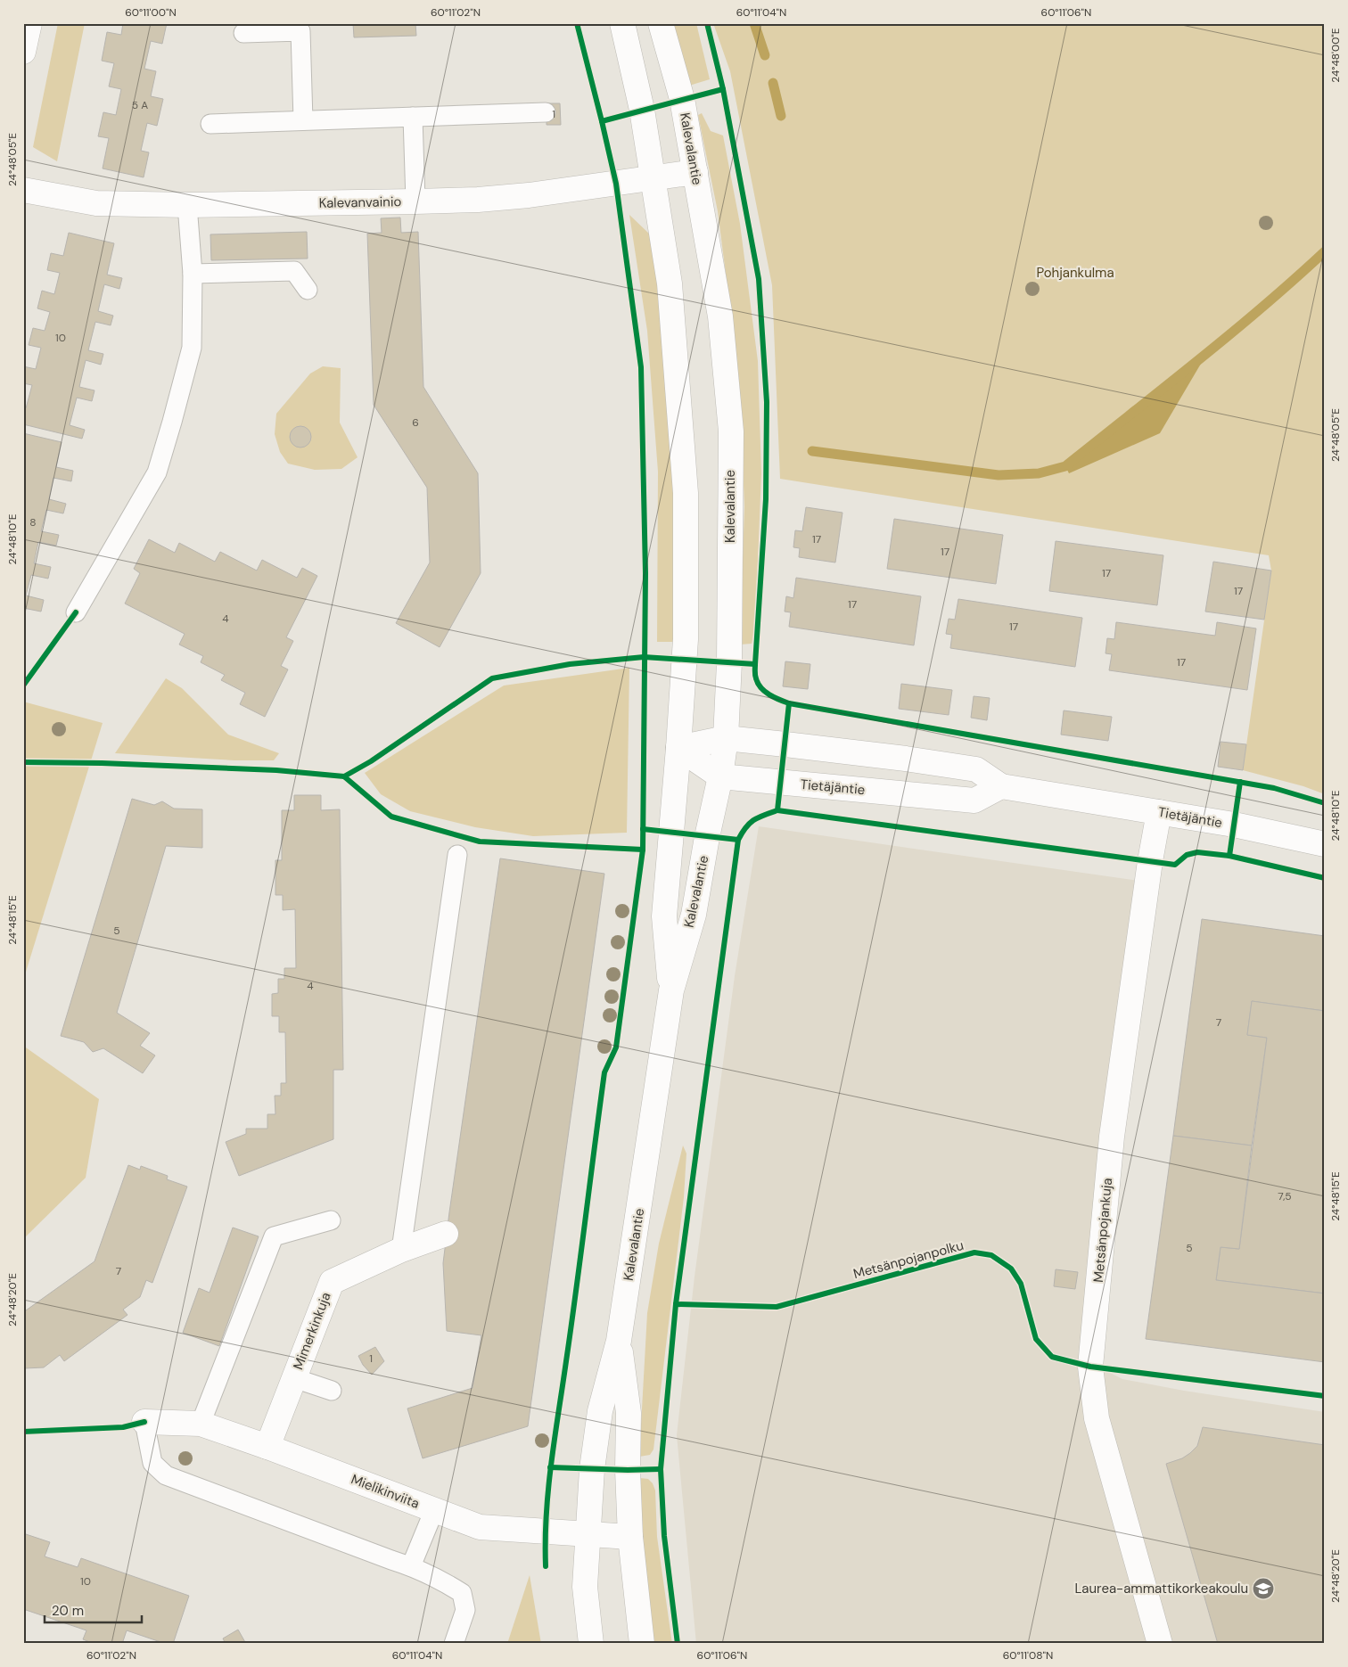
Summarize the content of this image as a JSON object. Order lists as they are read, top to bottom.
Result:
{
  "streets": {
    "street": [
      "Kalevalantie",
      "Kalevanvainio",
      "Tietäjäntie",
      "Metsänpojankuja",
      "Mimerkinkuja",
      "Mielikinviita"
    ],
    "cycle path": ["Metsänpojanpolku"]
  },
  "crossings": [
    ["Kalevalantie", "Kalevanvainio"],
    ["Kalevalantie", "Tietäjäntie"],
    ["Kalevalantie", "Mielikinviita"],
    ["Tietäjäntie", "Metsänpojankuja"],
    ["Mimerkinkuja", "Mielikinviita"]
  ],
  "parks": ["Pohjankulma"],
  "places": {
    "school or university": ["Laurea-ammattikorkeakoulu"]
  },
  "house_numbers": [
    "5 A",
    "1",
    "10",
    "6",
    "8",
    "17",
    "17",
    "17",
    "17",
    "17",
    "4",
    "17",
    "17",
    "5",
    "4",
    "7",
    "7,5",
    "5",
    "7",
    "1",
    "10"
  ],
  "scale_bar": "20 m",
  "coordinates": [
    "60°11'00\"N",
    "60°11'02\"N",
    "60°11'04\"N",
    "60°11'06\"N",
    "24°48'00\"E",
    "24°48'05\"E",
    "24°48'10\"E",
    "24°48'15\"E",
    "24°48'20\"E",
    "60°11'08\"N"
  ]
}
